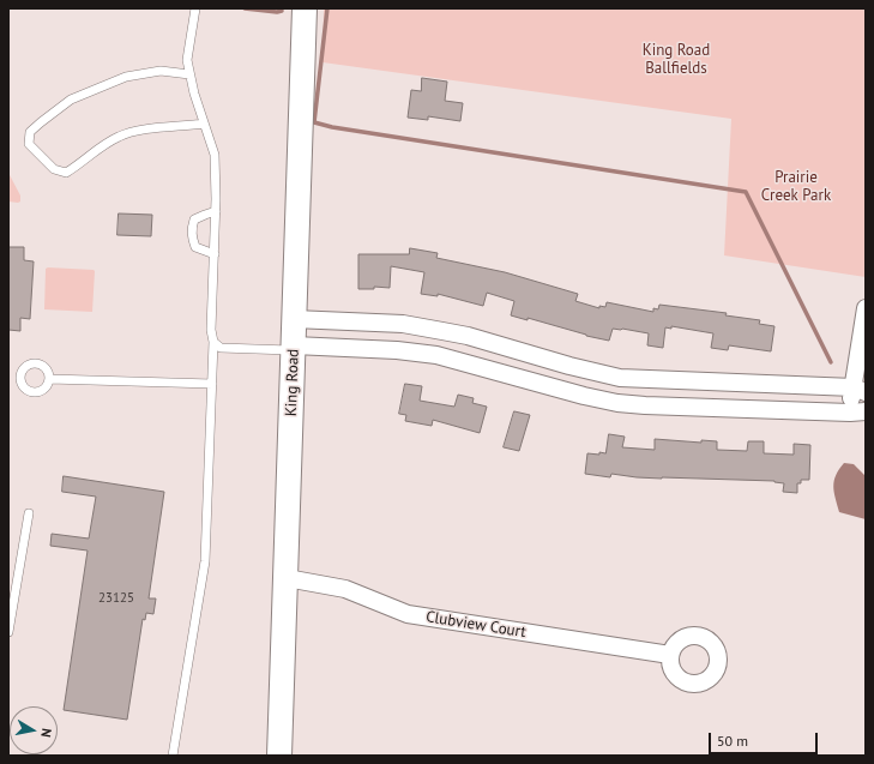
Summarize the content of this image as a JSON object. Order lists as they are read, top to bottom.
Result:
{
  "streets": {
    "main road": ["King Road"],
    "street": ["Clubview Court"]
  },
  "crossings": [
    ["King Road", "Clubview Court"]
  ],
  "parks": ["King Road Ballfields", "Prairie Creek Park"],
  "house_numbers": ["23125"],
  "scale_bar": "50 m",
  "north": "right"
}
